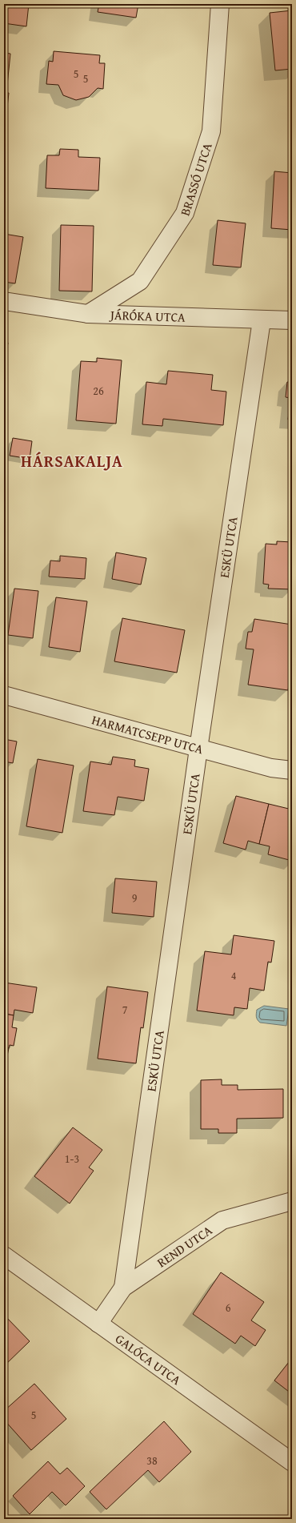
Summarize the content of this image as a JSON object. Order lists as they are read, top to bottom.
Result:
{
  "streets": {
    "street": [
      "BRASSÓ UTCA",
      "JÁRÓKA UTCA",
      "ESKÜ UTCA",
      "HARMATCSEPP UTCA",
      "REND UTCA",
      "GALÓCA UTCA"
    ]
  },
  "crossings": [
    ["BRASSÓ UTCA", "JÁRÓKA UTCA"],
    ["JÁRÓKA UTCA", "ESKÜ UTCA"],
    ["ESKÜ UTCA", "HARMATCSEPP UTCA"],
    ["ESKÜ UTCA", "REND UTCA"],
    ["REND UTCA", "GALÓCA UTCA"]
  ],
  "districts": ["HÁRSAKALJA"],
  "house_numbers": [
    "5",
    "5",
    "26",
    "9",
    "4",
    "7",
    "1-3",
    "6",
    "5",
    "38"
  ]
}
